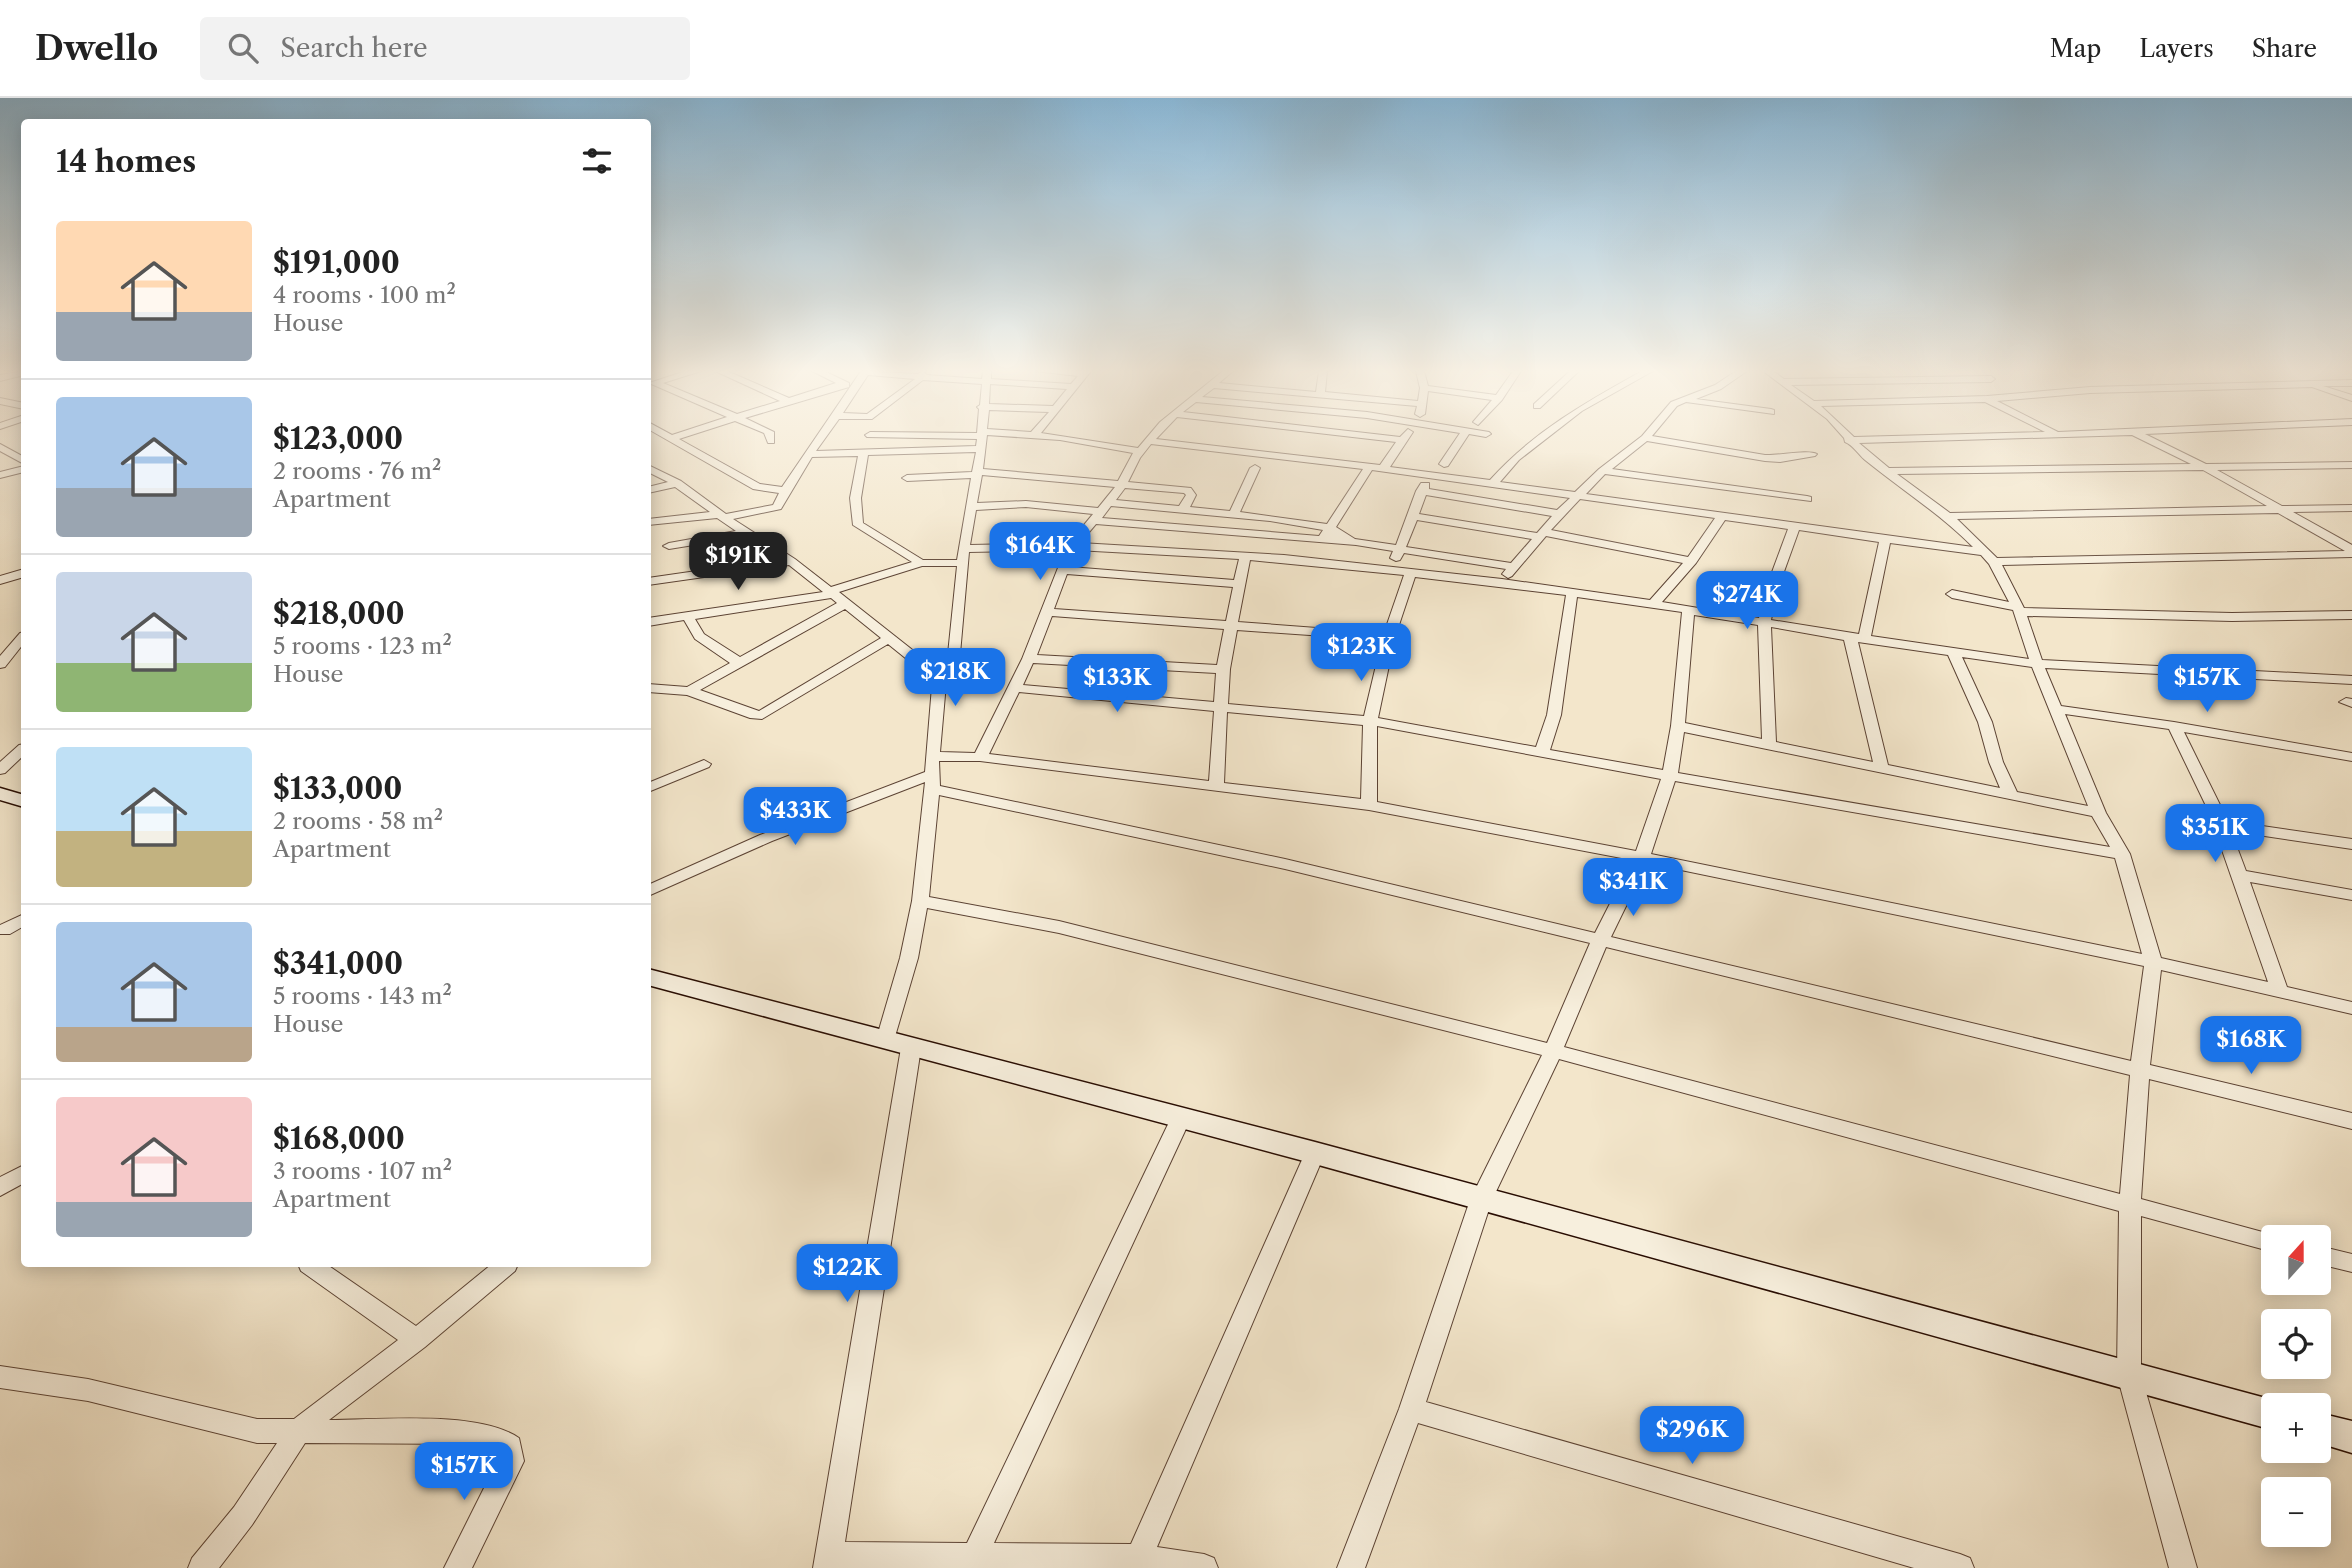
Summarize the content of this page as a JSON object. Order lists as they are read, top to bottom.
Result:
{
  "north": "top",
  "page": {
    "header": "Dwello",
    "search": "Search here",
    "nav": ["Map", "Layers", "Share"],
    "heading": "14 homes",
    "list": [
      {
        "name": "$191,000",
        "note": "4 rooms · 100 m² · House"
      },
      {
        "name": "$123,000",
        "note": "2 rooms · 76 m² · Apartment"
      },
      {
        "name": "$218,000",
        "note": "5 rooms · 123 m² · House"
      },
      {
        "name": "$133,000",
        "note": "2 rooms · 58 m² · Apartment"
      },
      {
        "name": "$341,000",
        "note": "5 rooms · 143 m² · House"
      },
      {
        "name": "$168,000",
        "note": "3 rooms · 107 m² · Apartment"
      }
    ],
    "price": [
      "$164K",
      "$191K",
      "$274K",
      "$123K",
      "$218K",
      "$133K",
      "$157K",
      "$433K",
      "$351K",
      "$341K",
      "$168K",
      "$122K",
      "$296K",
      "$157K"
    ],
    "map_buttons": ["+", "−"]
  }
}
